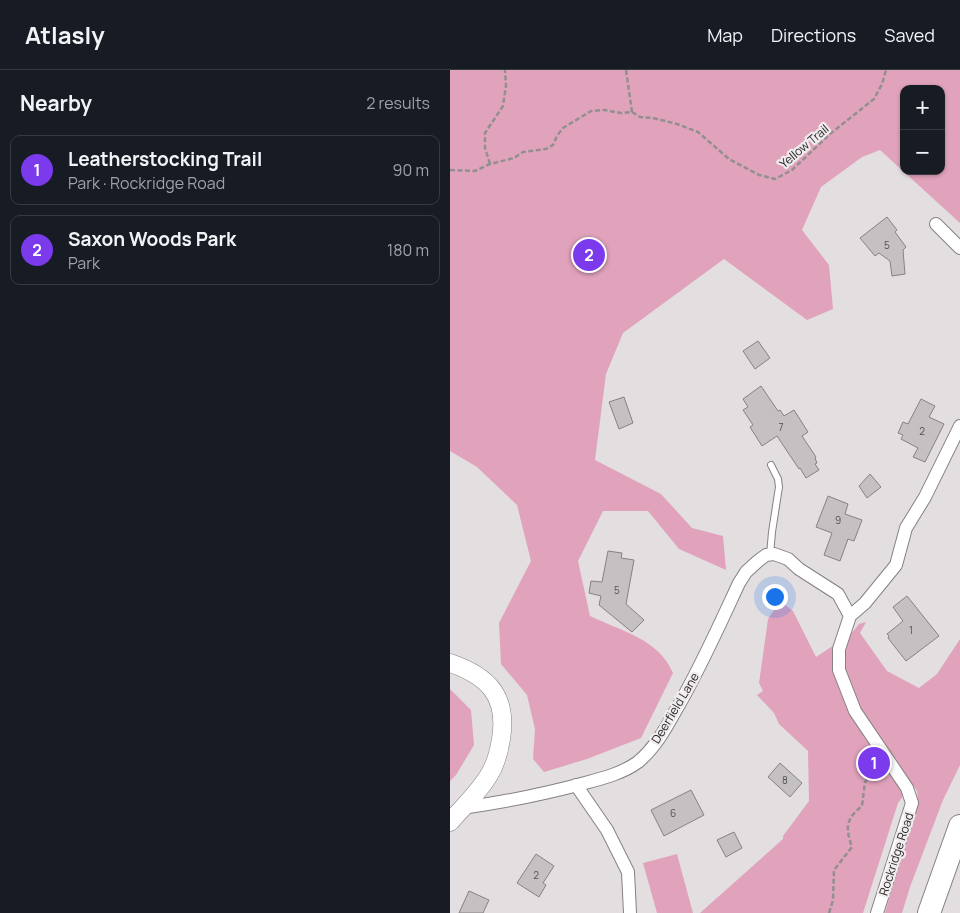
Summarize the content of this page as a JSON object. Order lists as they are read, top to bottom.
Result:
{
  "streets": {
    "street": ["Deerfield Lane", "Rockridge Road"],
    "path": ["Yellow Trail"]
  },
  "house_numbers": [
    "5",
    "7",
    "2",
    "9",
    "5",
    "1",
    "8",
    "6",
    "2"
  ],
  "page": {
    "header": "Atlasly",
    "nav": ["Map", "Directions", "Saved"],
    "heading": ["Nearby", "2 results"],
    "map_buttons": ["+", "−"],
    "list": [
      {
        "mark": "1",
        "name": "Leatherstocking Trail",
        "note": "Park · Rockridge Road",
        "value": "90 m"
      },
      {
        "mark": "2",
        "name": "Saxon Woods Park",
        "note": "Park",
        "value": "180 m"
      }
    ],
    "pins": ["2", "1"]
  }
}
